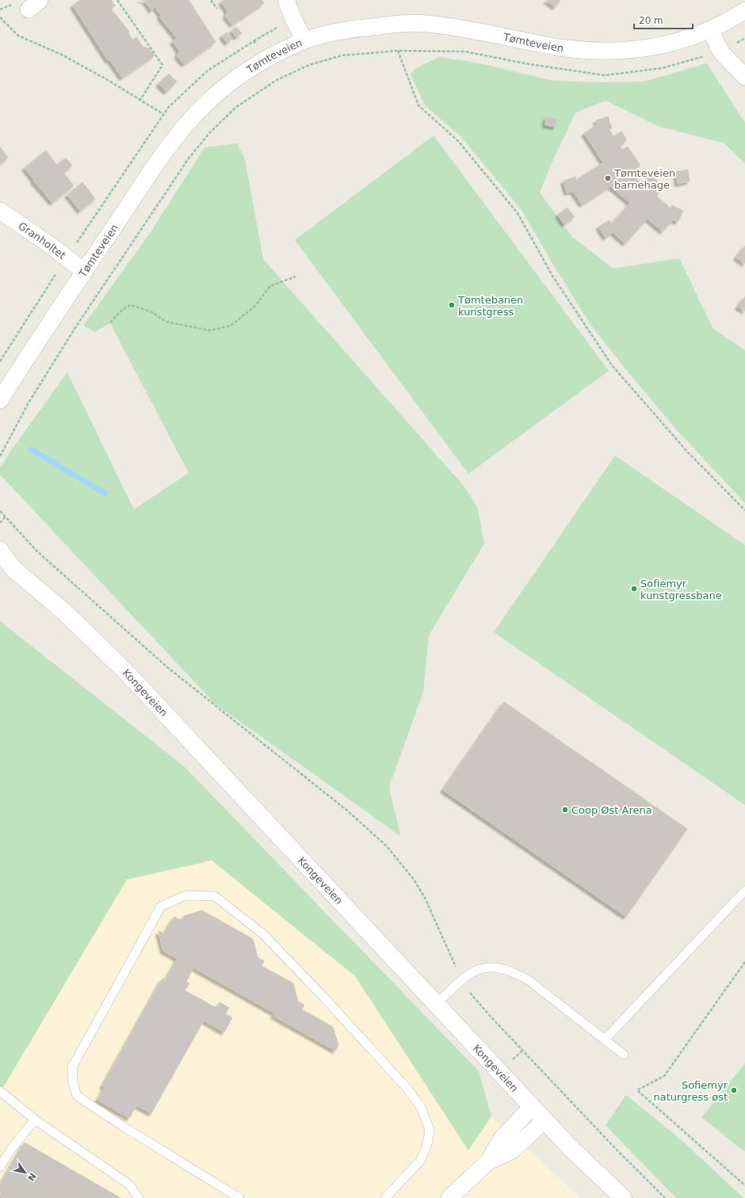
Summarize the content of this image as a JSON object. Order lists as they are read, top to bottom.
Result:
{
  "streets": {
    "main road": ["Kongeveien"],
    "street": ["Tømteveien", "Granholtet"]
  },
  "crossings": [
    ["Tømteveien", "Granholtet"]
  ],
  "places": [
    "Tømteveien barnehage",
    "Tømtebanen kunstgress",
    "Sofiemyr kunstgressbane",
    "Coop Øst Arena",
    "Sofiemyr naturgress øst"
  ],
  "scale_bar": "20 m",
  "north": "bottom right"
}
